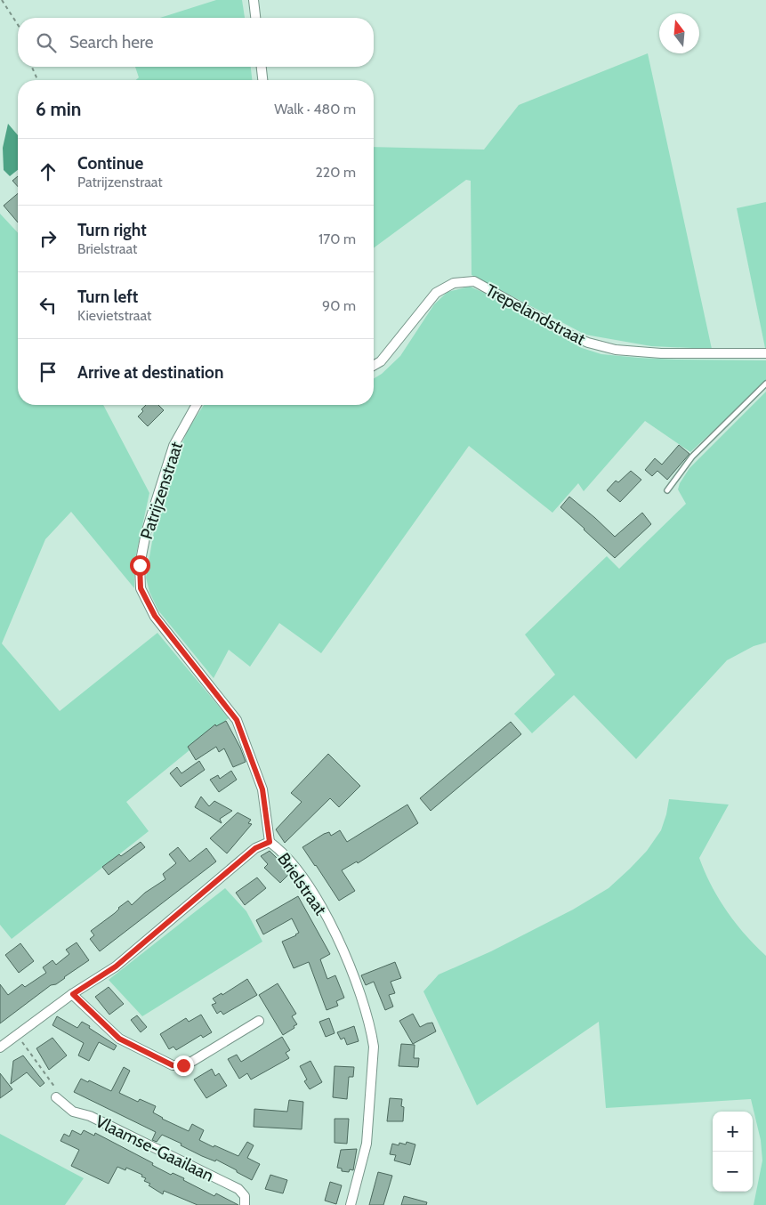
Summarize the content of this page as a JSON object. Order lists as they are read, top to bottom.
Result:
{
  "streets": {
    "street": [
      "Trepelandstraat",
      "Patrijzenstraat",
      "Brielstraat",
      "Vlaamse-Gaailaan"
    ]
  },
  "crossings": [
    ["Patrijzenstraat", "Brielstraat"]
  ],
  "north": "top",
  "page": {
    "search": "Search here",
    "heading": ["6 min", "Walk · 480 m"],
    "list": [
      ["Continue", "Patrijzenstraat", "220 m"],
      ["Turn right", "Brielstraat", "170 m"],
      ["Turn left", "Kievietstraat", "90 m"],
      "Arrive at destination"
    ],
    "map_buttons": ["+", "−"]
  }
}
